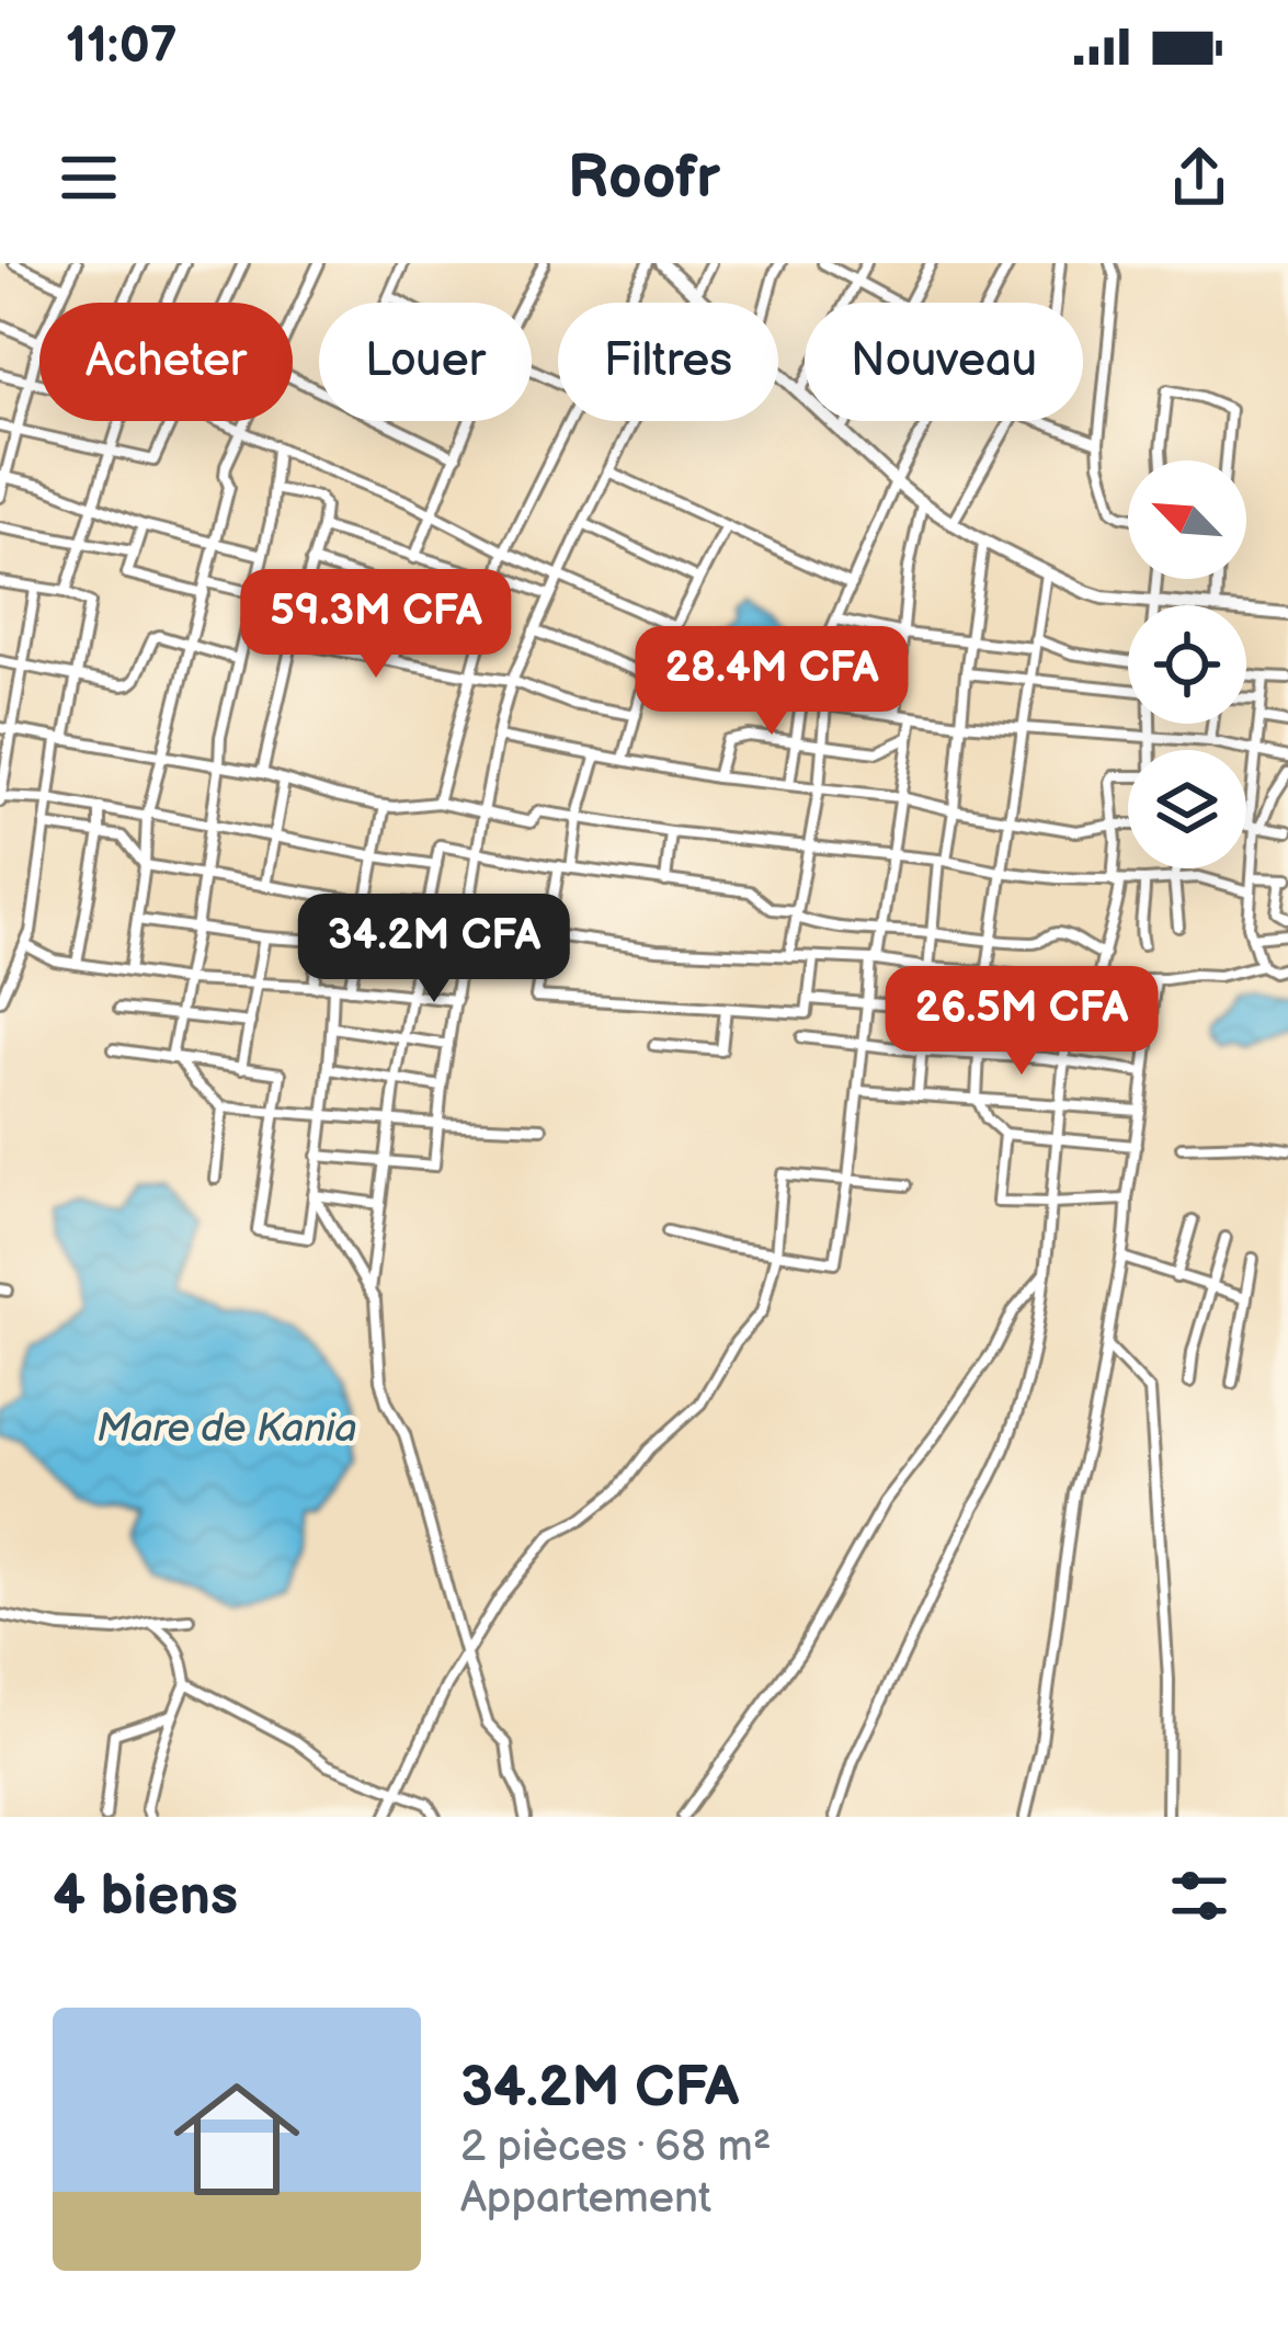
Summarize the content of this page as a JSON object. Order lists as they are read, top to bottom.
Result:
{
  "water": ["Mare de Kania"],
  "north": "top left",
  "page": {
    "status": "11:07",
    "header": "Roofr",
    "chip": [
      "Acheter",
      "Louer",
      "Filtres",
      "Nouveau"
    ],
    "price": [
      "59.3M CFA",
      "28.4M CFA",
      "34.2M CFA",
      "26.5M CFA"
    ],
    "heading": "4 biens",
    "list": [
      {
        "name": "34.2M CFA",
        "note": "2 pièces · 68 m² · Appartement"
      }
    ]
  }
}
